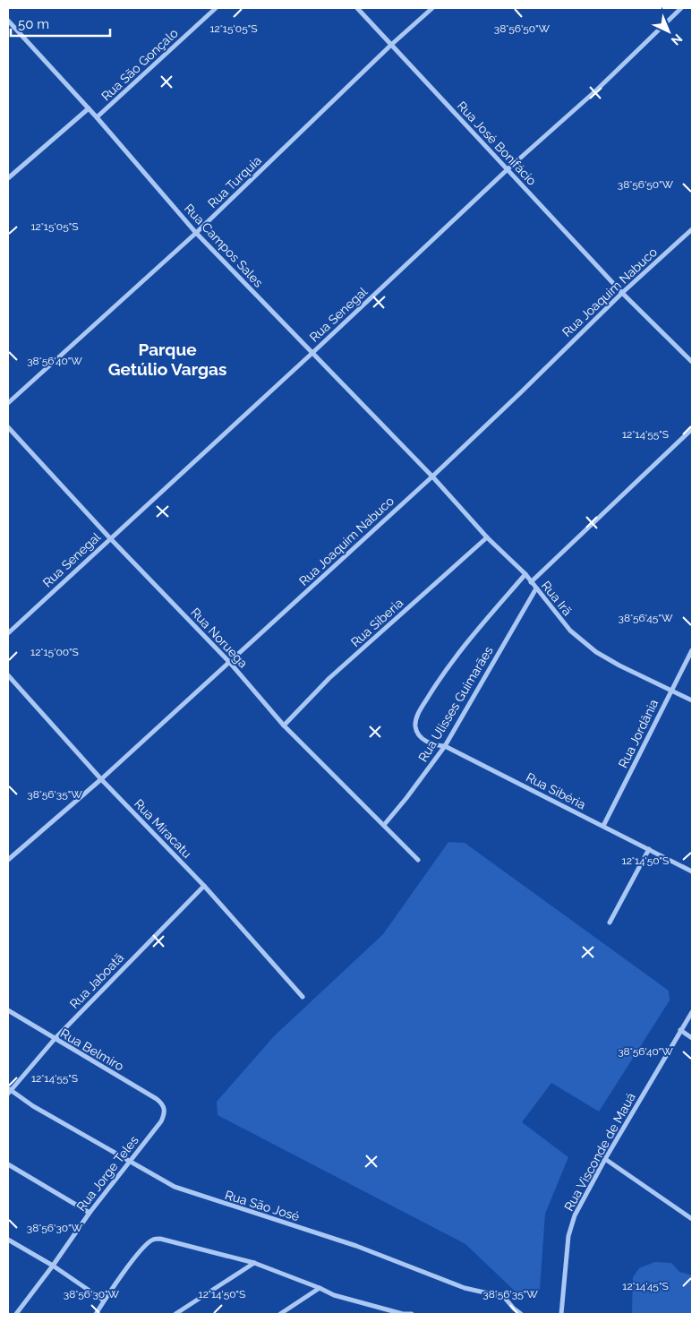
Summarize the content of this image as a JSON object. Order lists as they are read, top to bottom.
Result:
{
  "streets": {
    "street": [
      "Rua São Gonçalo",
      "Rua José Bonifácio",
      "Rua Turquia",
      "Rua Campos Sales",
      "Rua Joaquim Nabuco",
      "Rua Senegal",
      "Rua Irã",
      "Rua Siberia",
      "Rua Noruega",
      "Rua Ulisses Guimarães",
      "Rua Jordânia",
      "Rua Sibéria",
      "Rua Miracatu",
      "Rua Jaboatã",
      "Rua Belmiro",
      "Rua Visconde de Mauá",
      "Rua Jorge Teles",
      "Rua São José"
    ]
  },
  "crossings": [
    ["Rua São Gonçalo", "Rua Campos Sales"],
    ["Rua José Bonifácio", "Rua Turquia"],
    ["Rua José Bonifácio", "Rua Joaquim Nabuco"],
    ["Rua José Bonifácio", "Rua Senegal"],
    ["Rua Turquia", "Rua Campos Sales"],
    ["Rua Campos Sales", "Rua Joaquim Nabuco"],
    ["Rua Campos Sales", "Rua Senegal"],
    ["Rua Campos Sales", "Rua Irã"],
    ["Rua Joaquim Nabuco", "Rua Irã"],
    ["Rua Joaquim Nabuco", "Rua Noruega"],
    ["Rua Joaquim Nabuco", "Rua Miracatu"],
    ["Rua Senegal", "Rua Noruega"],
    ["Rua Irã", "Rua Siberia"],
    ["Rua Irã", "Rua Ulisses Guimarães"],
    ["Rua Irã", "Rua Jordânia"],
    ["Rua Irã", "Rua Sibéria"],
    ["Rua Siberia", "Rua Noruega"],
    ["Rua Noruega", "Rua Ulisses Guimarães"],
    ["Rua Ulisses Guimarães", "Rua Sibéria"],
    ["Rua Jordânia", "Rua Sibéria"],
    ["Rua Miracatu", "Rua Jaboatã"],
    ["Rua Jaboatã", "Rua Belmiro"],
    ["Rua Jaboatã", "Rua São José"],
    ["Rua Belmiro", "Rua Jorge Teles"],
    ["Rua Jorge Teles", "Rua São José"]
  ],
  "districts": ["Parque Getúlio Vargas"],
  "scale_bar": "50 m",
  "north": "bottom right",
  "coordinates": [
    "12°15'05\"S",
    "38°56'50\"W",
    "38°56'40\"W",
    "12°14'55\"S",
    "38°56'45\"W",
    "12°15'00\"S",
    "38°56'35\"W",
    "12°14'50\"S",
    "38°56'30\"W",
    "12°14'45\"S"
  ]
}
